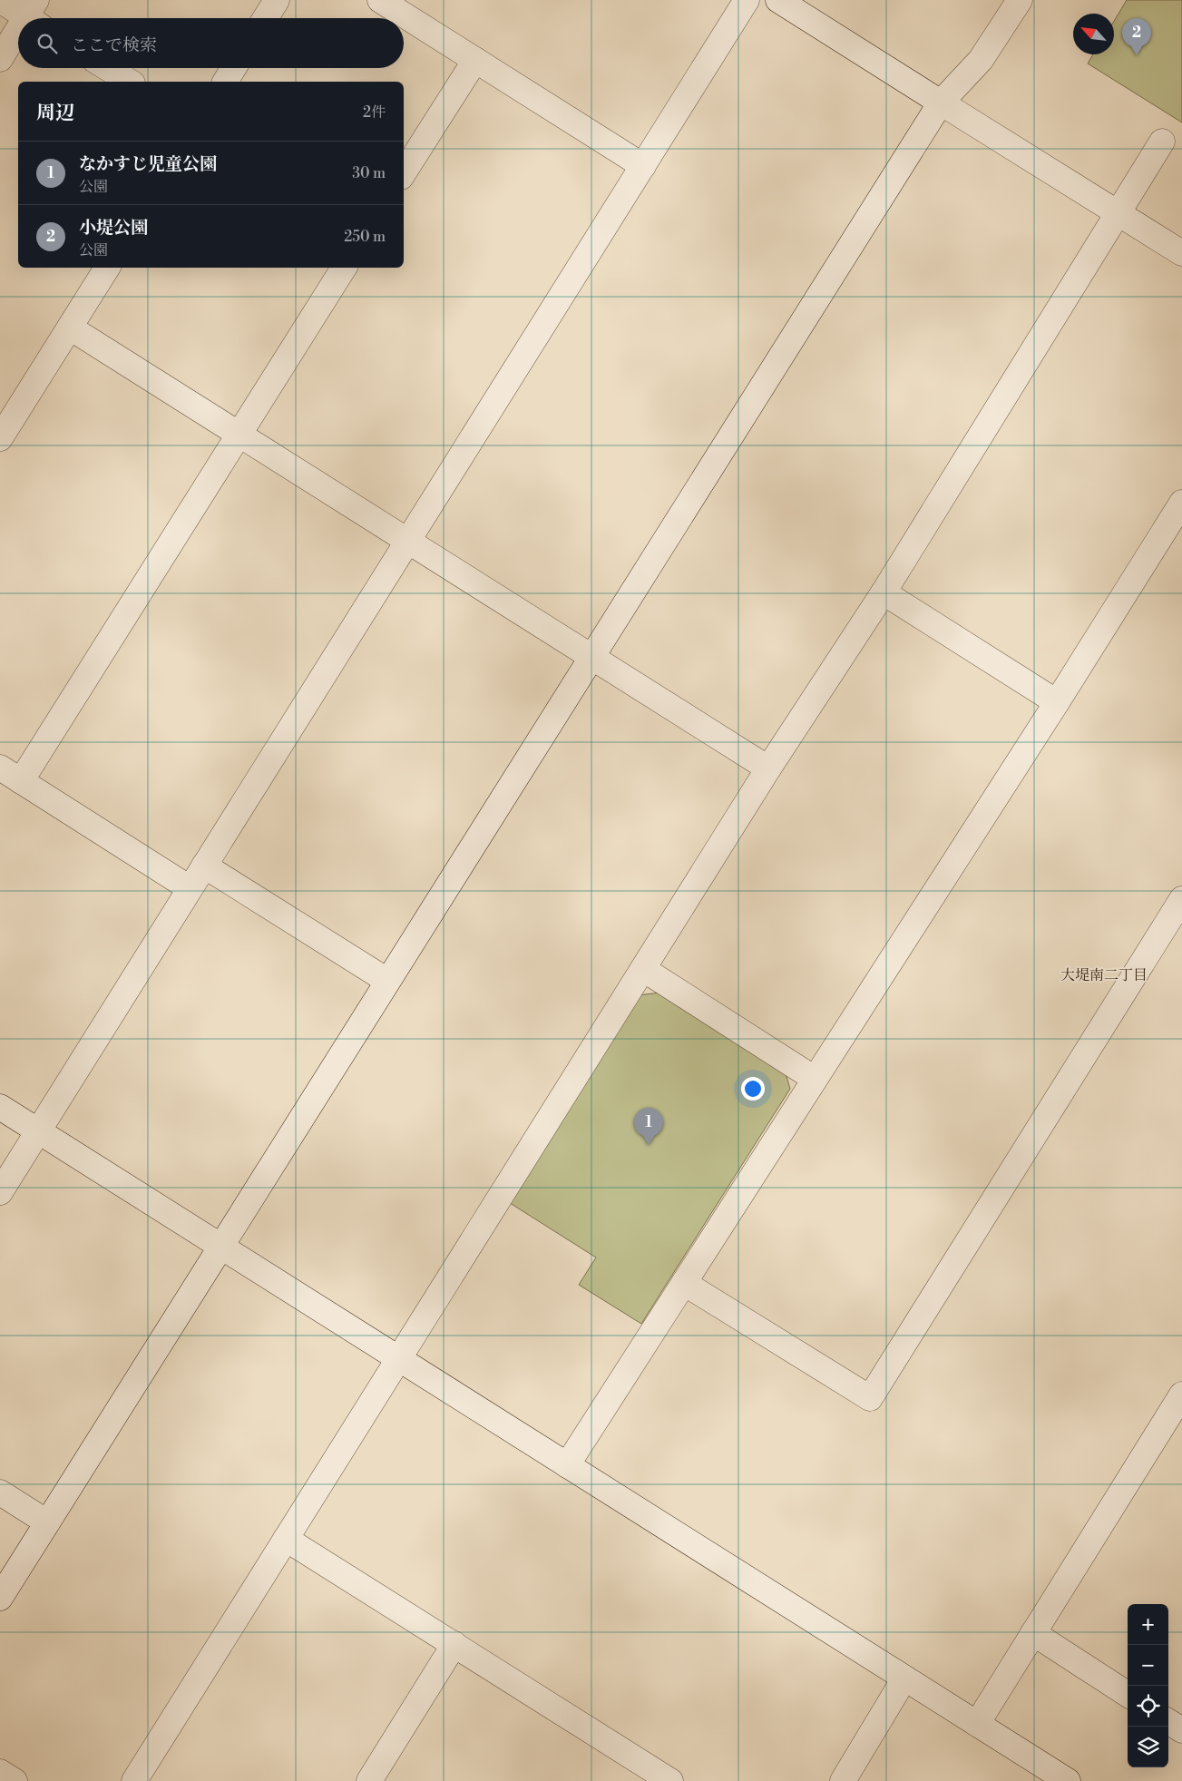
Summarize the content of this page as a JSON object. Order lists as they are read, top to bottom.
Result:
{
  "districts": ["大堤南二丁目"],
  "north": "top left",
  "page": {
    "pins": ["2", "1"],
    "search": "ここで検索",
    "heading": ["周辺", "2件"],
    "list": [
      {
        "mark": "1",
        "name": "なかすじ児童公園",
        "note": "公園",
        "value": "30 m"
      },
      {
        "mark": "2",
        "name": "小堤公園",
        "note": "公園",
        "value": "250 m"
      }
    ],
    "map_buttons": ["+", "−"]
  }
}
